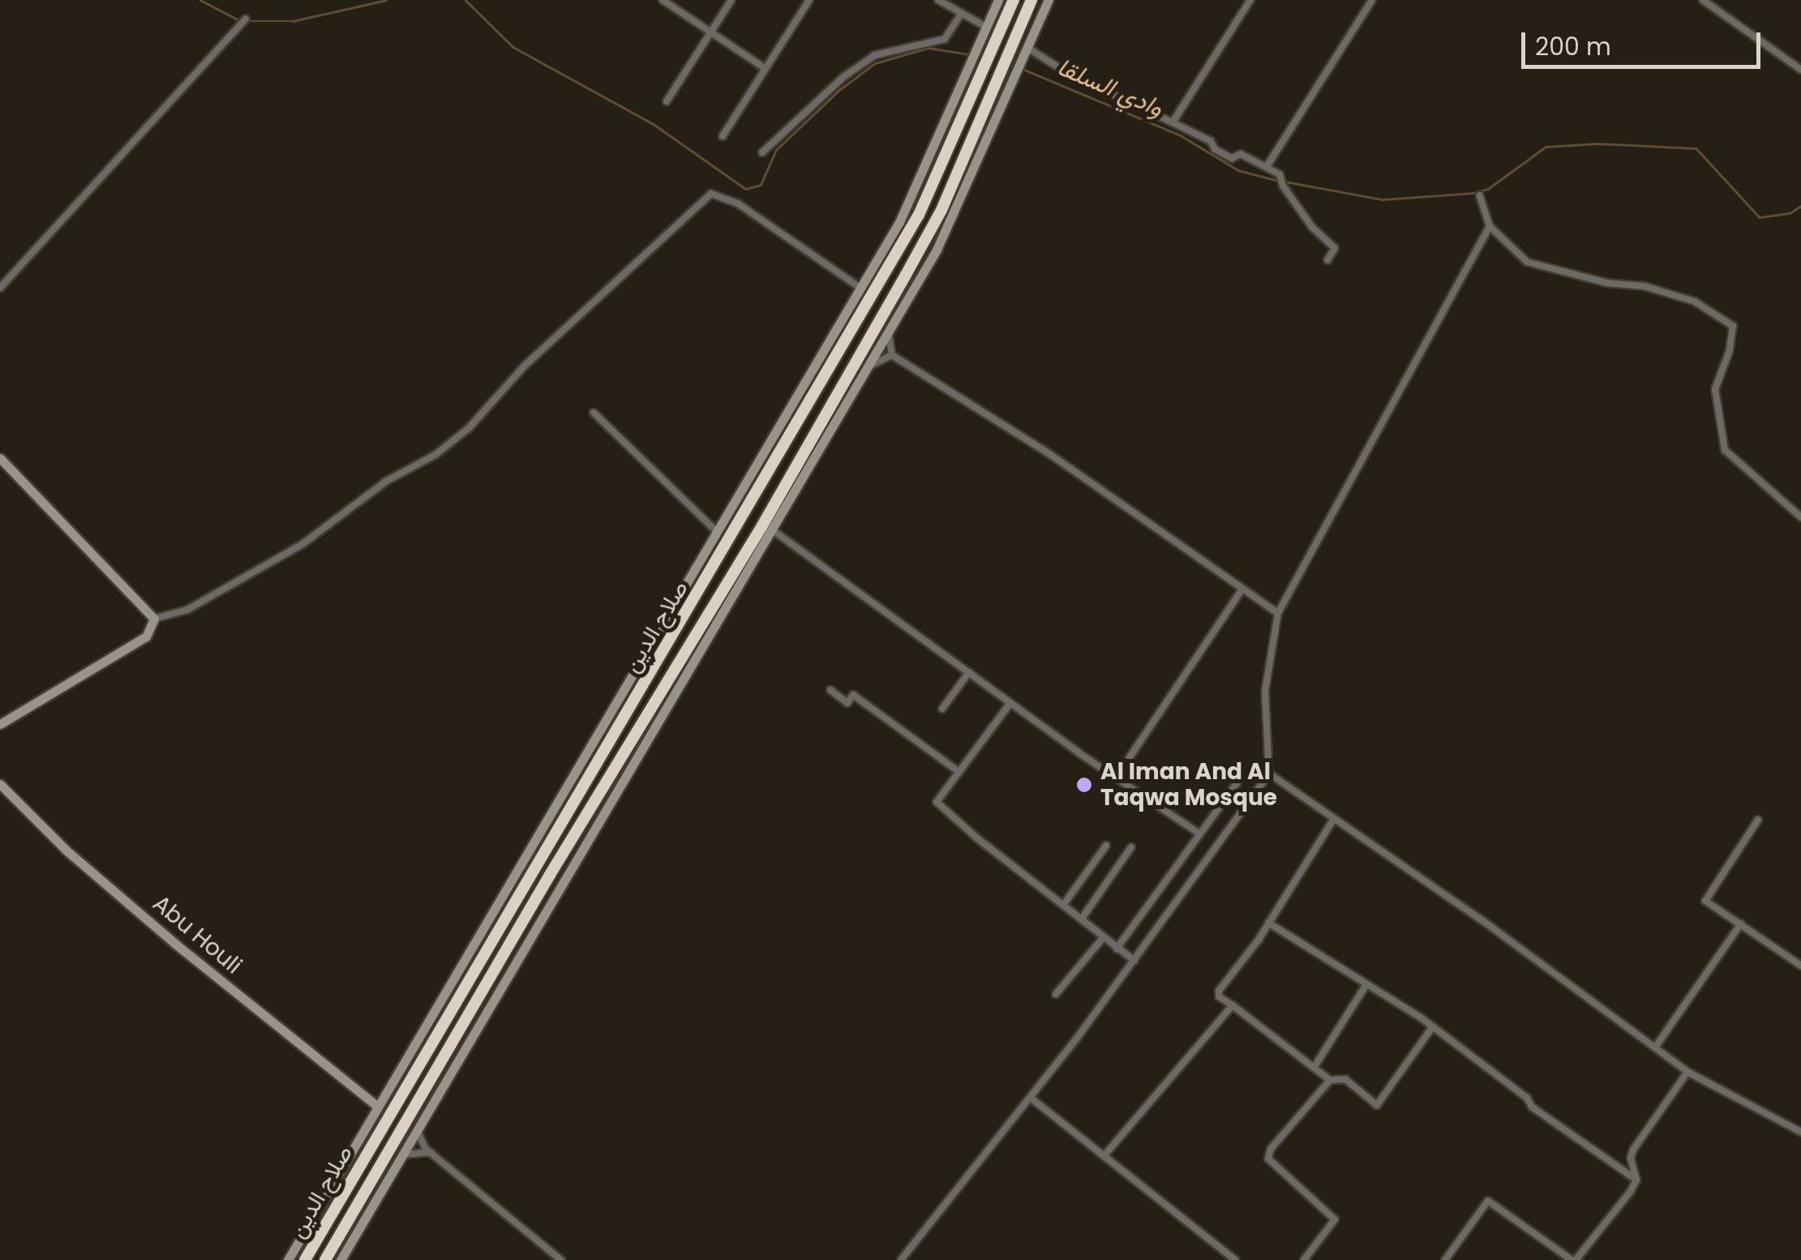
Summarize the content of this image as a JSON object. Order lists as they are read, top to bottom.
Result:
{
  "streets": {
    "highway": ["صلاح الدين"],
    "main road": ["Abu Houli"]
  },
  "water": ["وادي السلقا"],
  "places": ["Al Iman And Al Taqwa Mosque"],
  "scale_bar": "200 m"
}
